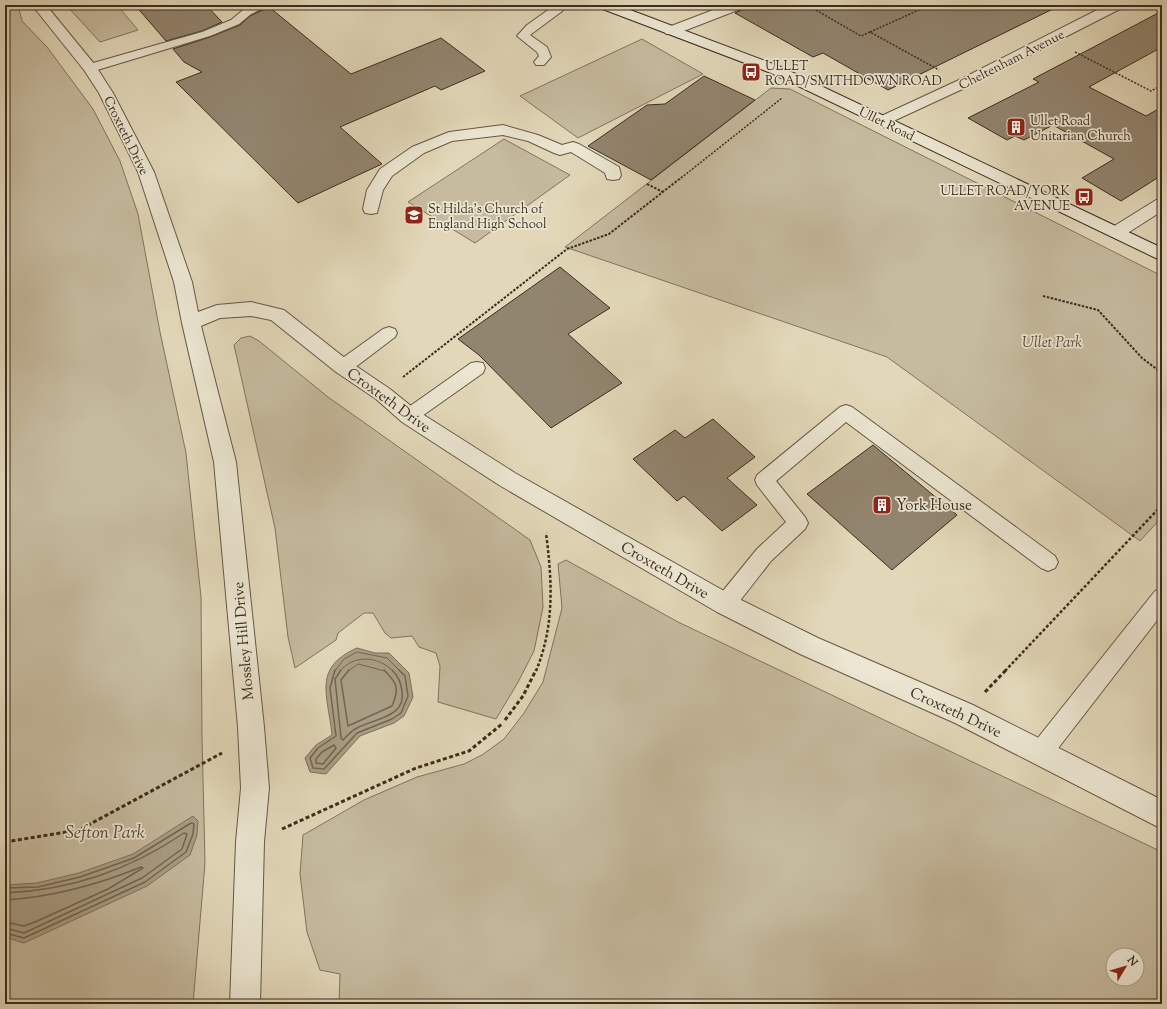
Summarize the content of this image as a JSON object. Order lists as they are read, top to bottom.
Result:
{
  "streets": {
    "street": [
      "Cheltenham Avenue",
      "Ullet Road",
      "Croxteth Drive",
      "Mossley Hill Drive"
    ]
  },
  "crossings": [
    ["Cheltenham Avenue", "Ullet Road"],
    ["Croxteth Drive", "Mossley Hill Drive"]
  ],
  "parks": ["Ullet Park", "Sefton Park"],
  "places": {
    "bus stop": ["ULLET ROAD/SMITHDOWN ROAD", "ULLET ROAD/YORK AVENUE"],
    "building": ["Ullet Road Unitarian Church", "York House"],
    "school or university": ["St Hilda's Church of England High School"]
  },
  "north": "top right"
}
